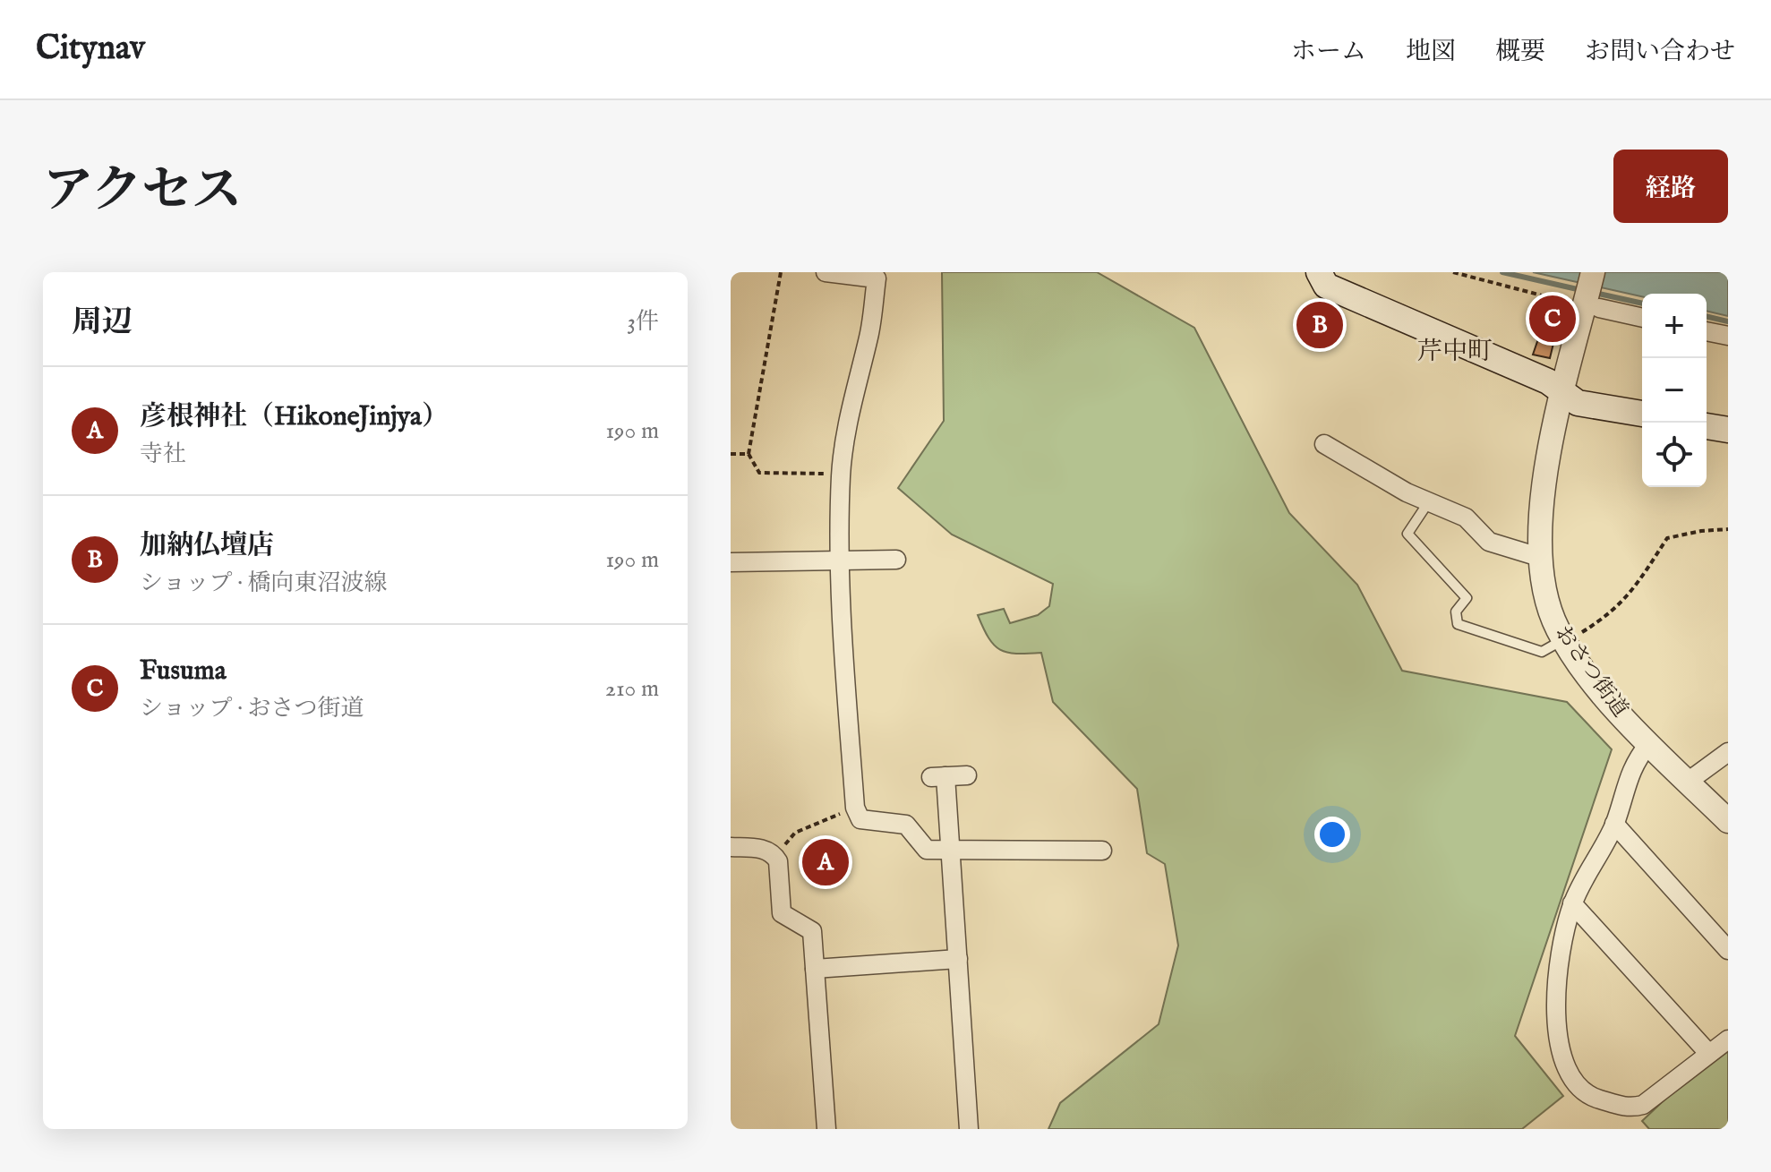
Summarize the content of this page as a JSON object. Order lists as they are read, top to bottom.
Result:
{
  "streets": {
    "street": ["おさつ街道"]
  },
  "districts": ["芹中町"],
  "page": {
    "header": "Citynav",
    "nav": [
      "ホーム",
      "地図",
      "概要",
      "お問い合わせ"
    ],
    "title": "アクセス",
    "buttons": "経路",
    "heading": ["周辺", "3件"],
    "pins": ["C", "B", "A"],
    "map_buttons": ["+", "−"],
    "list": [
      {
        "mark": "A",
        "name": "彦根神社（HikoneJinjya）",
        "note": "寺社",
        "value": "190 m"
      },
      {
        "mark": "B",
        "name": "加納仏壇店",
        "note": "ショップ · 橋向東沼波線",
        "value": "190 m"
      },
      {
        "mark": "C",
        "name": "Fusuma",
        "note": "ショップ · おさつ街道",
        "value": "210 m"
      }
    ]
  }
}
